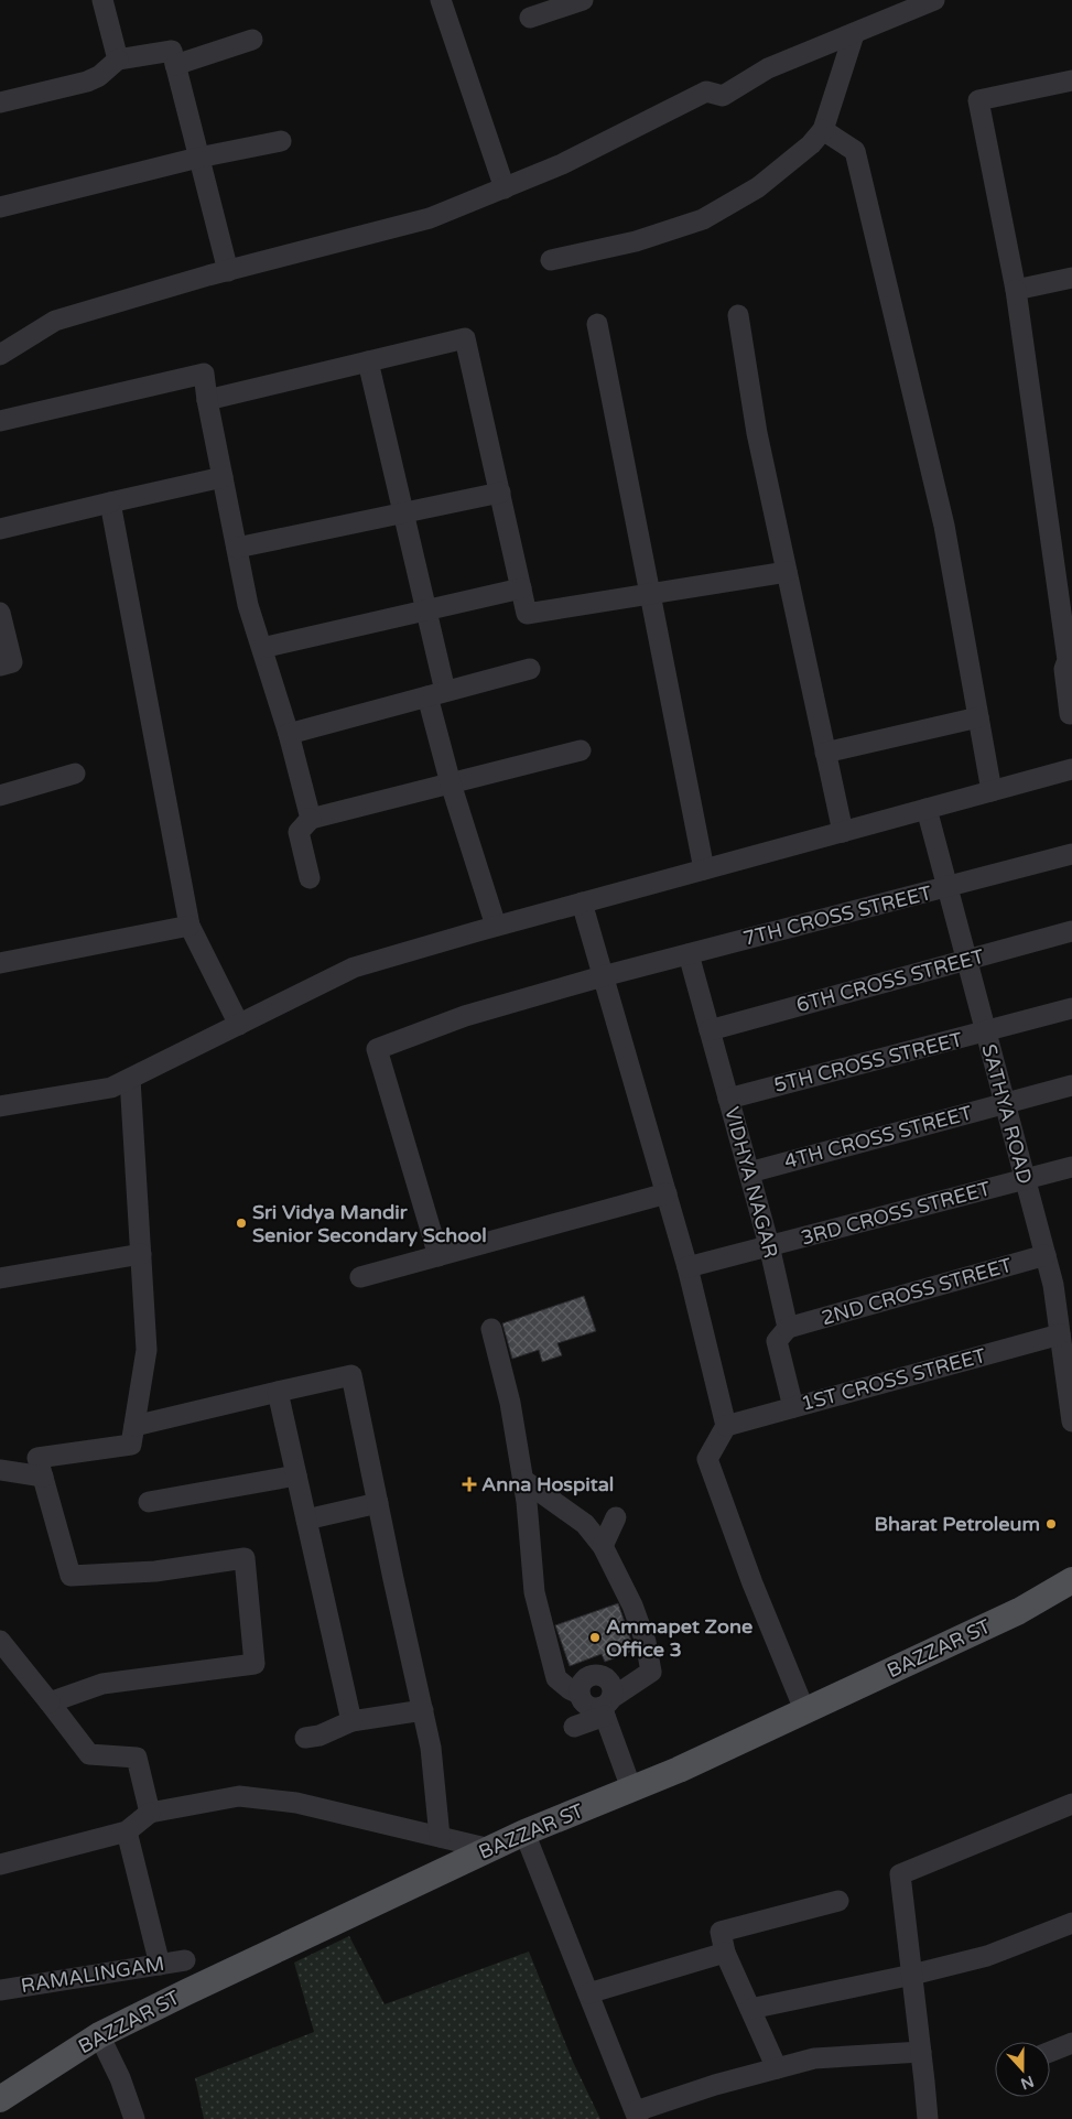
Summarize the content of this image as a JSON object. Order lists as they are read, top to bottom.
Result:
{
  "streets": {
    "main road": ["BAZZAR ST"],
    "street": [
      "7TH CROSS STREET",
      "6TH CROSS STREET",
      "5TH CROSS STREET",
      "SATHYA ROAD",
      "4TH CROSS STREET",
      "VIDHYA NAGAR",
      "3RD CROSS STREET",
      "2ND CROSS STREET",
      "1ST CROSS STREET",
      "RAMALINGAM"
    ]
  },
  "crossings": [
    ["7TH CROSS STREET", "SATHYA ROAD"],
    ["7TH CROSS STREET", "VIDHYA NAGAR"],
    ["6TH CROSS STREET", "SATHYA ROAD"],
    ["6TH CROSS STREET", "VIDHYA NAGAR"],
    ["5TH CROSS STREET", "SATHYA ROAD"],
    ["5TH CROSS STREET", "VIDHYA NAGAR"],
    ["SATHYA ROAD", "4TH CROSS STREET"],
    ["SATHYA ROAD", "3RD CROSS STREET"],
    ["SATHYA ROAD", "2ND CROSS STREET"],
    ["SATHYA ROAD", "1ST CROSS STREET"],
    ["4TH CROSS STREET", "VIDHYA NAGAR"],
    ["VIDHYA NAGAR", "3RD CROSS STREET"],
    ["VIDHYA NAGAR", "2ND CROSS STREET"]
  ],
  "places": {
    "other": ["Sri Vidya Mandir Senior Secondary School", "Bharat Petroleum", "Ammapet Zone Office 3"],
    "health": ["Anna Hospital"]
  },
  "north": "bottom"
}
